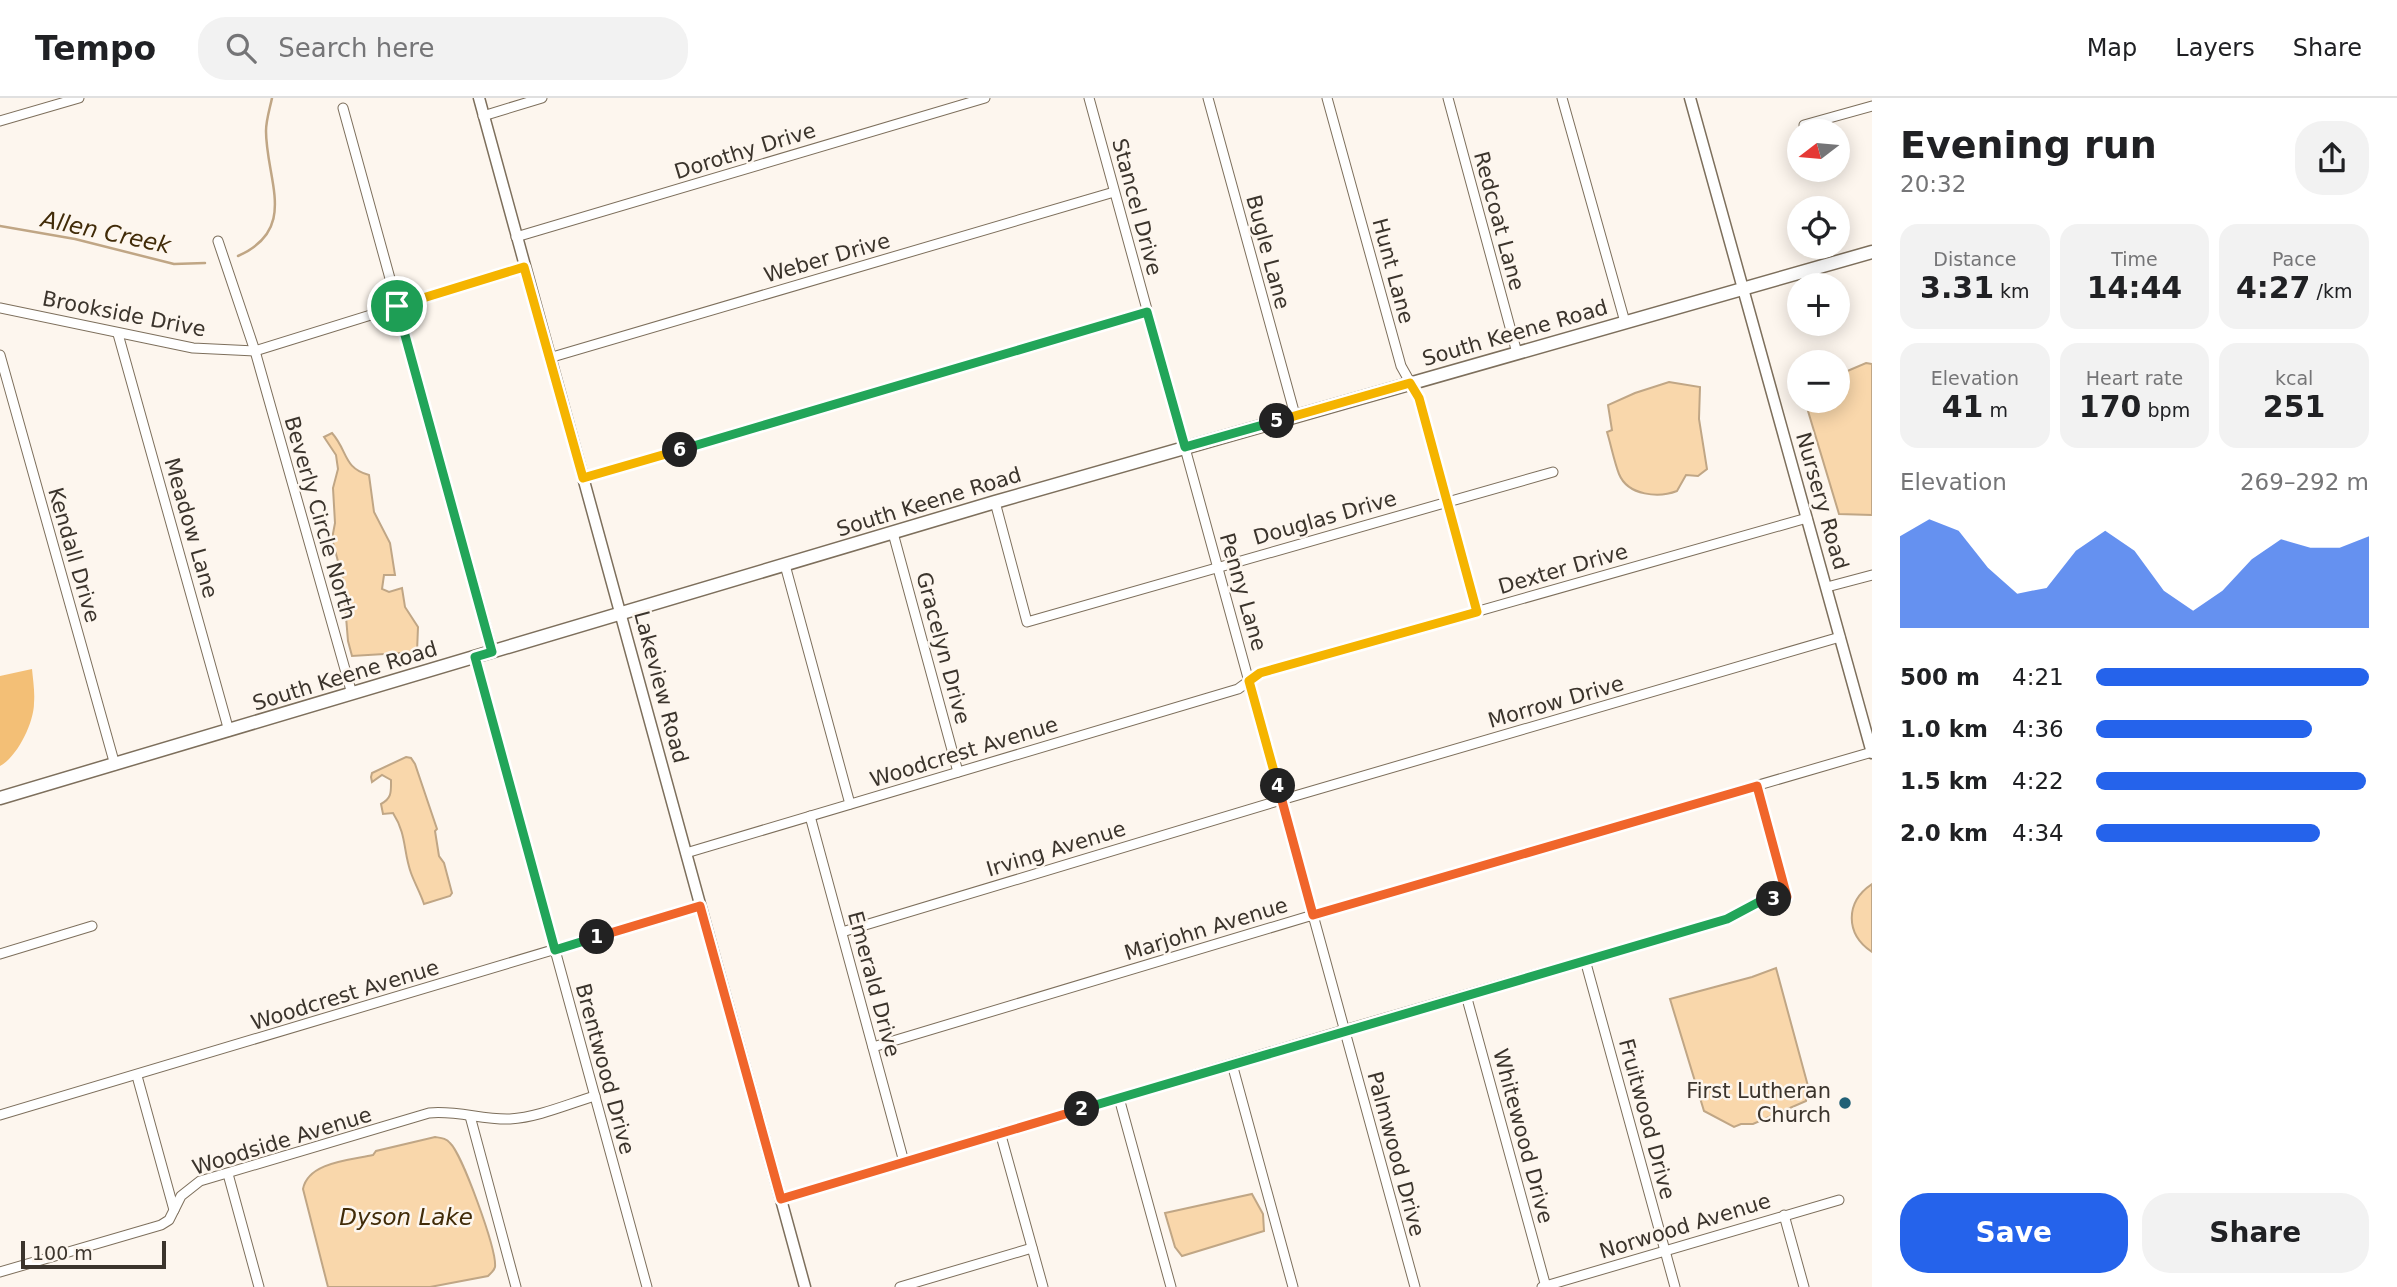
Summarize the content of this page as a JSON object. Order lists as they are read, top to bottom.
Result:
{
  "streets": {
    "main road": ["South Keene Road"],
    "street": [
      "Dorothy Drive",
      "Stancel Drive",
      "Redcoat Lane",
      "Bugle Lane",
      "Weber Drive",
      "Hunt Lane",
      "Brookside Drive",
      "Nursery Road",
      "Beverly Circle North",
      "Douglas Drive",
      "Meadow Lane",
      "Kendall Drive",
      "Dexter Drive",
      "Penny Lane",
      "Gracelyn Drive",
      "Lakeview Road",
      "Morrow Drive",
      "Woodcrest Avenue",
      "Irving Avenue",
      "Marjohn Avenue",
      "Emerald Drive",
      "Brentwood Drive",
      "Fruitwood Drive",
      "Whitewood Drive",
      "Woodside Avenue",
      "Palmwood Drive",
      "Norwood Avenue"
    ]
  },
  "crossings": [
    ["Dorothy Drive", "Lakeview Road"],
    ["Stancel Drive", "Weber Drive"],
    ["Stancel Drive", "South Keene Road"],
    ["Stancel Drive", "Penny Lane"],
    ["Redcoat Lane", "South Keene Road"],
    ["Bugle Lane", "South Keene Road"],
    ["Weber Drive", "Lakeview Road"],
    ["Hunt Lane", "South Keene Road"],
    ["Hunt Lane", "Douglas Drive"],
    ["Hunt Lane", "Dexter Drive"],
    ["Brookside Drive", "Beverly Circle North"],
    ["Brookside Drive", "Meadow Lane"],
    ["Brookside Drive", "Lakeview Road"],
    ["South Keene Road", "Nursery Road"],
    ["South Keene Road", "Beverly Circle North"],
    ["South Keene Road", "Douglas Drive"],
    ["South Keene Road", "Meadow Lane"],
    ["South Keene Road", "Kendall Drive"],
    ["South Keene Road", "Penny Lane"],
    ["South Keene Road", "Gracelyn Drive"],
    ["South Keene Road", "Lakeview Road"],
    ["South Keene Road", "Brentwood Drive"],
    ["Nursery Road", "Dexter Drive"],
    ["Nursery Road", "Morrow Drive"],
    ["Nursery Road", "Marjohn Avenue"],
    ["Douglas Drive", "Penny Lane"],
    ["Dexter Drive", "Penny Lane"],
    ["Dexter Drive", "Woodcrest Avenue"],
    ["Penny Lane", "Morrow Drive"],
    ["Penny Lane", "Woodcrest Avenue"],
    ["Penny Lane", "Irving Avenue"],
    ["Penny Lane", "Marjohn Avenue"],
    ["Penny Lane", "Palmwood Drive"],
    ["Gracelyn Drive", "Woodcrest Avenue"],
    ["Lakeview Road", "Woodcrest Avenue"],
    ["Morrow Drive", "Irving Avenue"],
    ["Woodcrest Avenue", "Emerald Drive"],
    ["Woodcrest Avenue", "Brentwood Drive"],
    ["Irving Avenue", "Emerald Drive"],
    ["Marjohn Avenue", "Emerald Drive"],
    ["Brentwood Drive", "Woodside Avenue"],
    ["Fruitwood Drive", "Norwood Avenue"],
    ["Whitewood Drive", "Norwood Avenue"]
  ],
  "water": ["Allen Creek", "Dyson Lake"],
  "places": ["First Lutheran Church"],
  "scale_bar": "100 m",
  "north": "left",
  "page": {
    "header": "Tempo",
    "search": "Search here",
    "nav": ["Map", "Layers", "Share"],
    "heading": ["Evening run", "20:32"],
    "map_buttons": ["+", "−"],
    "stats": [
      ["Distance", "3.31 km"],
      ["Time", "14:44"],
      ["Pace", "4:27 /km"],
      ["Elevation", "41 m"],
      ["Heart rate", "170 bpm"],
      ["kcal", "251"]
    ],
    "pins": [
      "5",
      "6",
      "4",
      "3",
      "1",
      "2"
    ],
    "chart": ["Elevation", "269–292 m"],
    "list": [
      {
        "name": "500 m",
        "note": "4:21"
      },
      {
        "name": "1.0 km",
        "note": "4:36"
      },
      {
        "name": "1.5 km",
        "note": "4:22"
      },
      {
        "name": "2.0 km",
        "note": "4:34"
      }
    ],
    "buttons": ["Save", "Share"],
    "scale": "100 m"
  }
}
